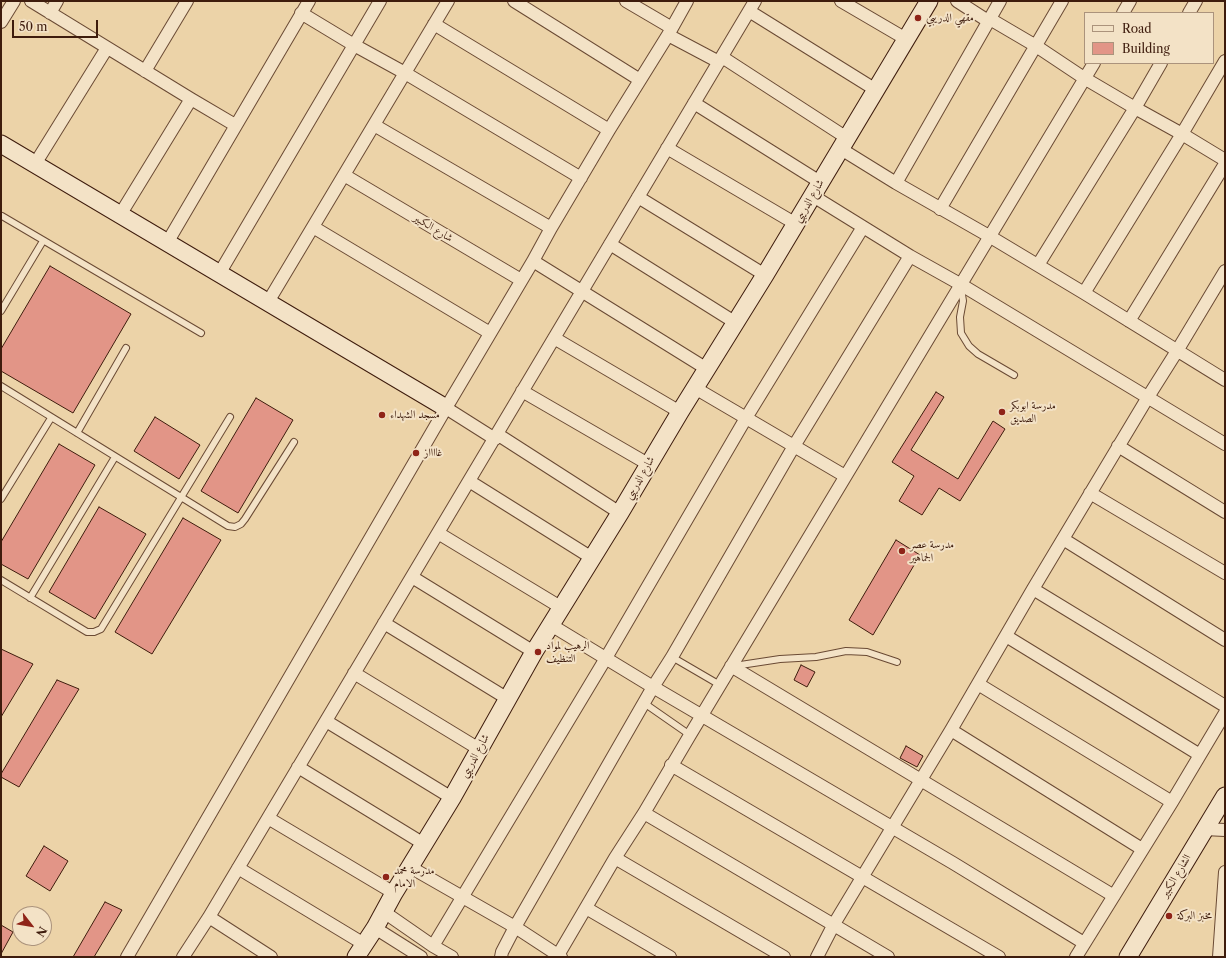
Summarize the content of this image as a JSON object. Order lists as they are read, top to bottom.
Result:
{
  "streets": {
    "street": ["شارع الدريبي", "شارع الكبير", "الشارع الكبير"]
  },
  "places": [
    "مقهي الدريبي",
    "مدرسة ابوبكر الصديق",
    "مسجد الشهداء",
    "غااااز",
    "مدرسة عصر الجماهير",
    "الرهيب لمواد التنظيف",
    "مدرسة محمد الامام",
    "مخبز البركة"
  ],
  "legend": ["Road", "Building"],
  "scale_bar": "50 m",
  "north": "bottom right"
}
